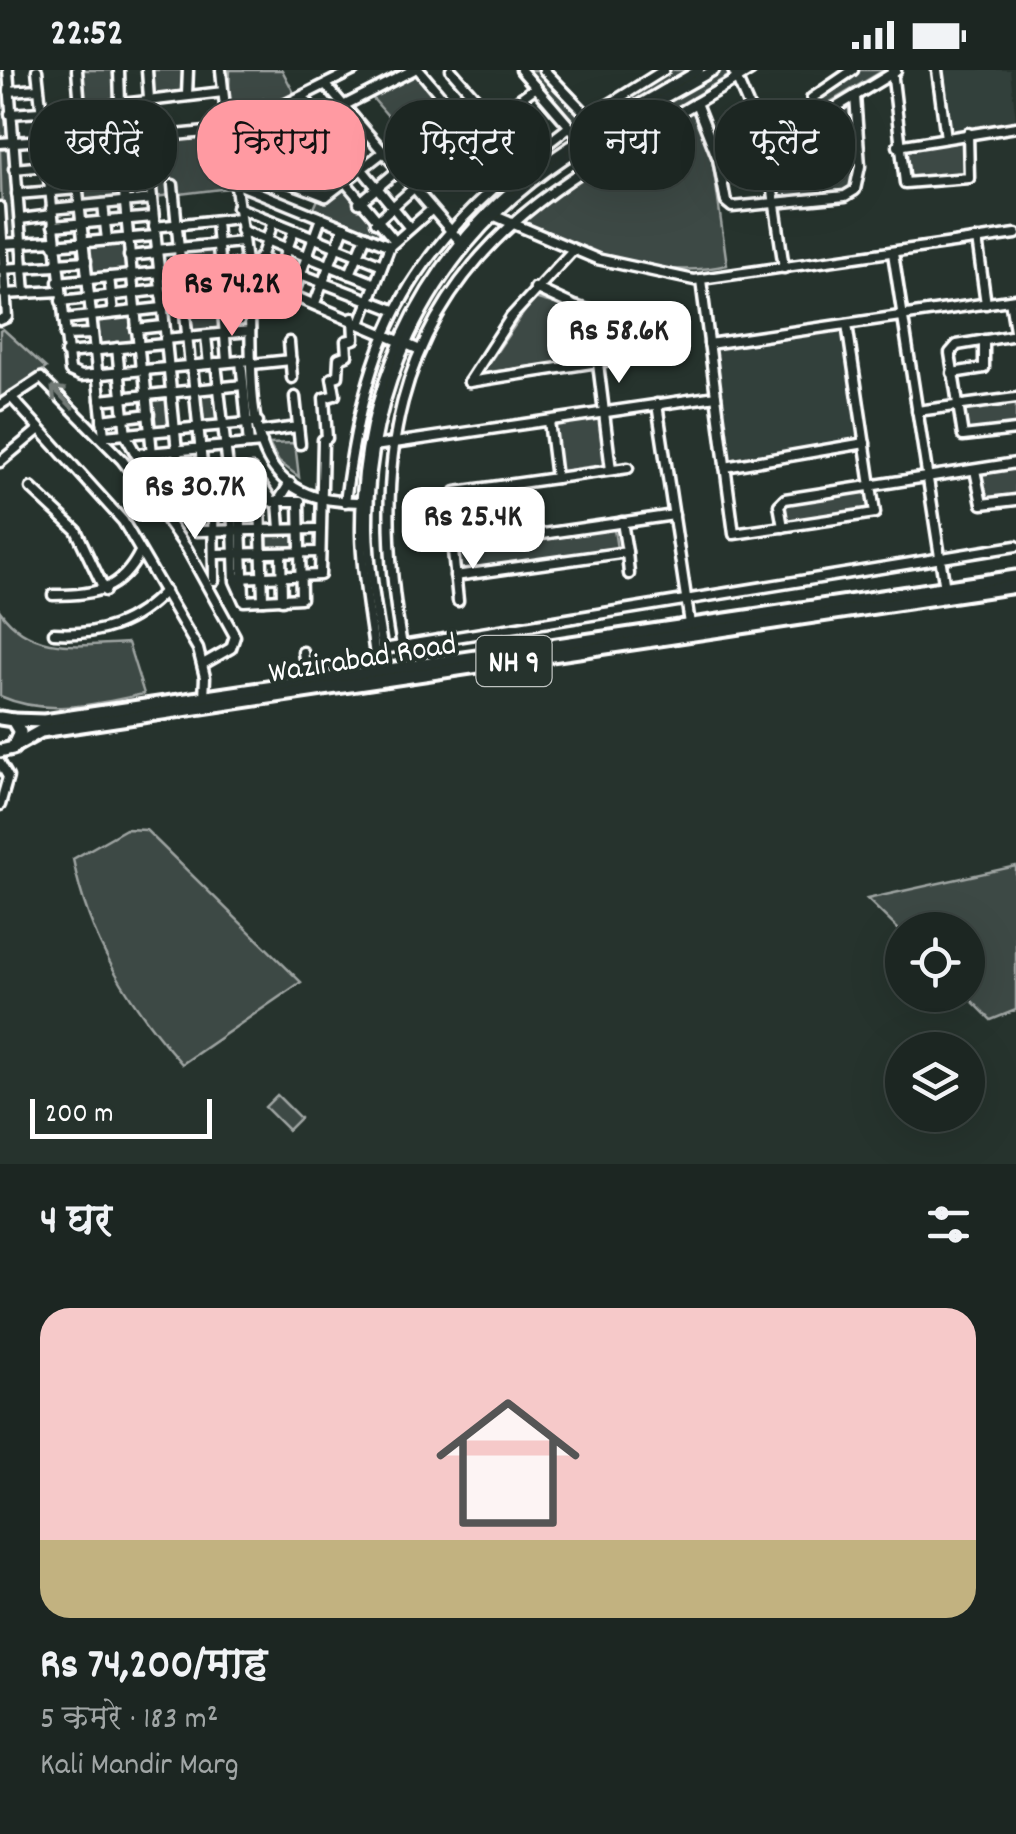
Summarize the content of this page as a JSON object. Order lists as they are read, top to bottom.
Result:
{
  "streets": {
    "highway": ["Wazirabad Road", "NH 9"]
  },
  "scale_bar": "200 m",
  "page": {
    "status": "22:52",
    "chip": [
      "खरीदें",
      "किराया",
      "फ़िल्टर",
      "नया",
      "फ़्लैट"
    ],
    "price": [
      "Rs 74.2K",
      "Rs 58.6K",
      "Rs 30.7K",
      "Rs 25.4K"
    ],
    "scale": "200 m",
    "heading": "4 घर",
    "list": [
      {
        "name": "Rs 74,200/माह",
        "note": "5 कमरे · 183 m² · Kali Mandir Marg"
      }
    ]
  }
}
